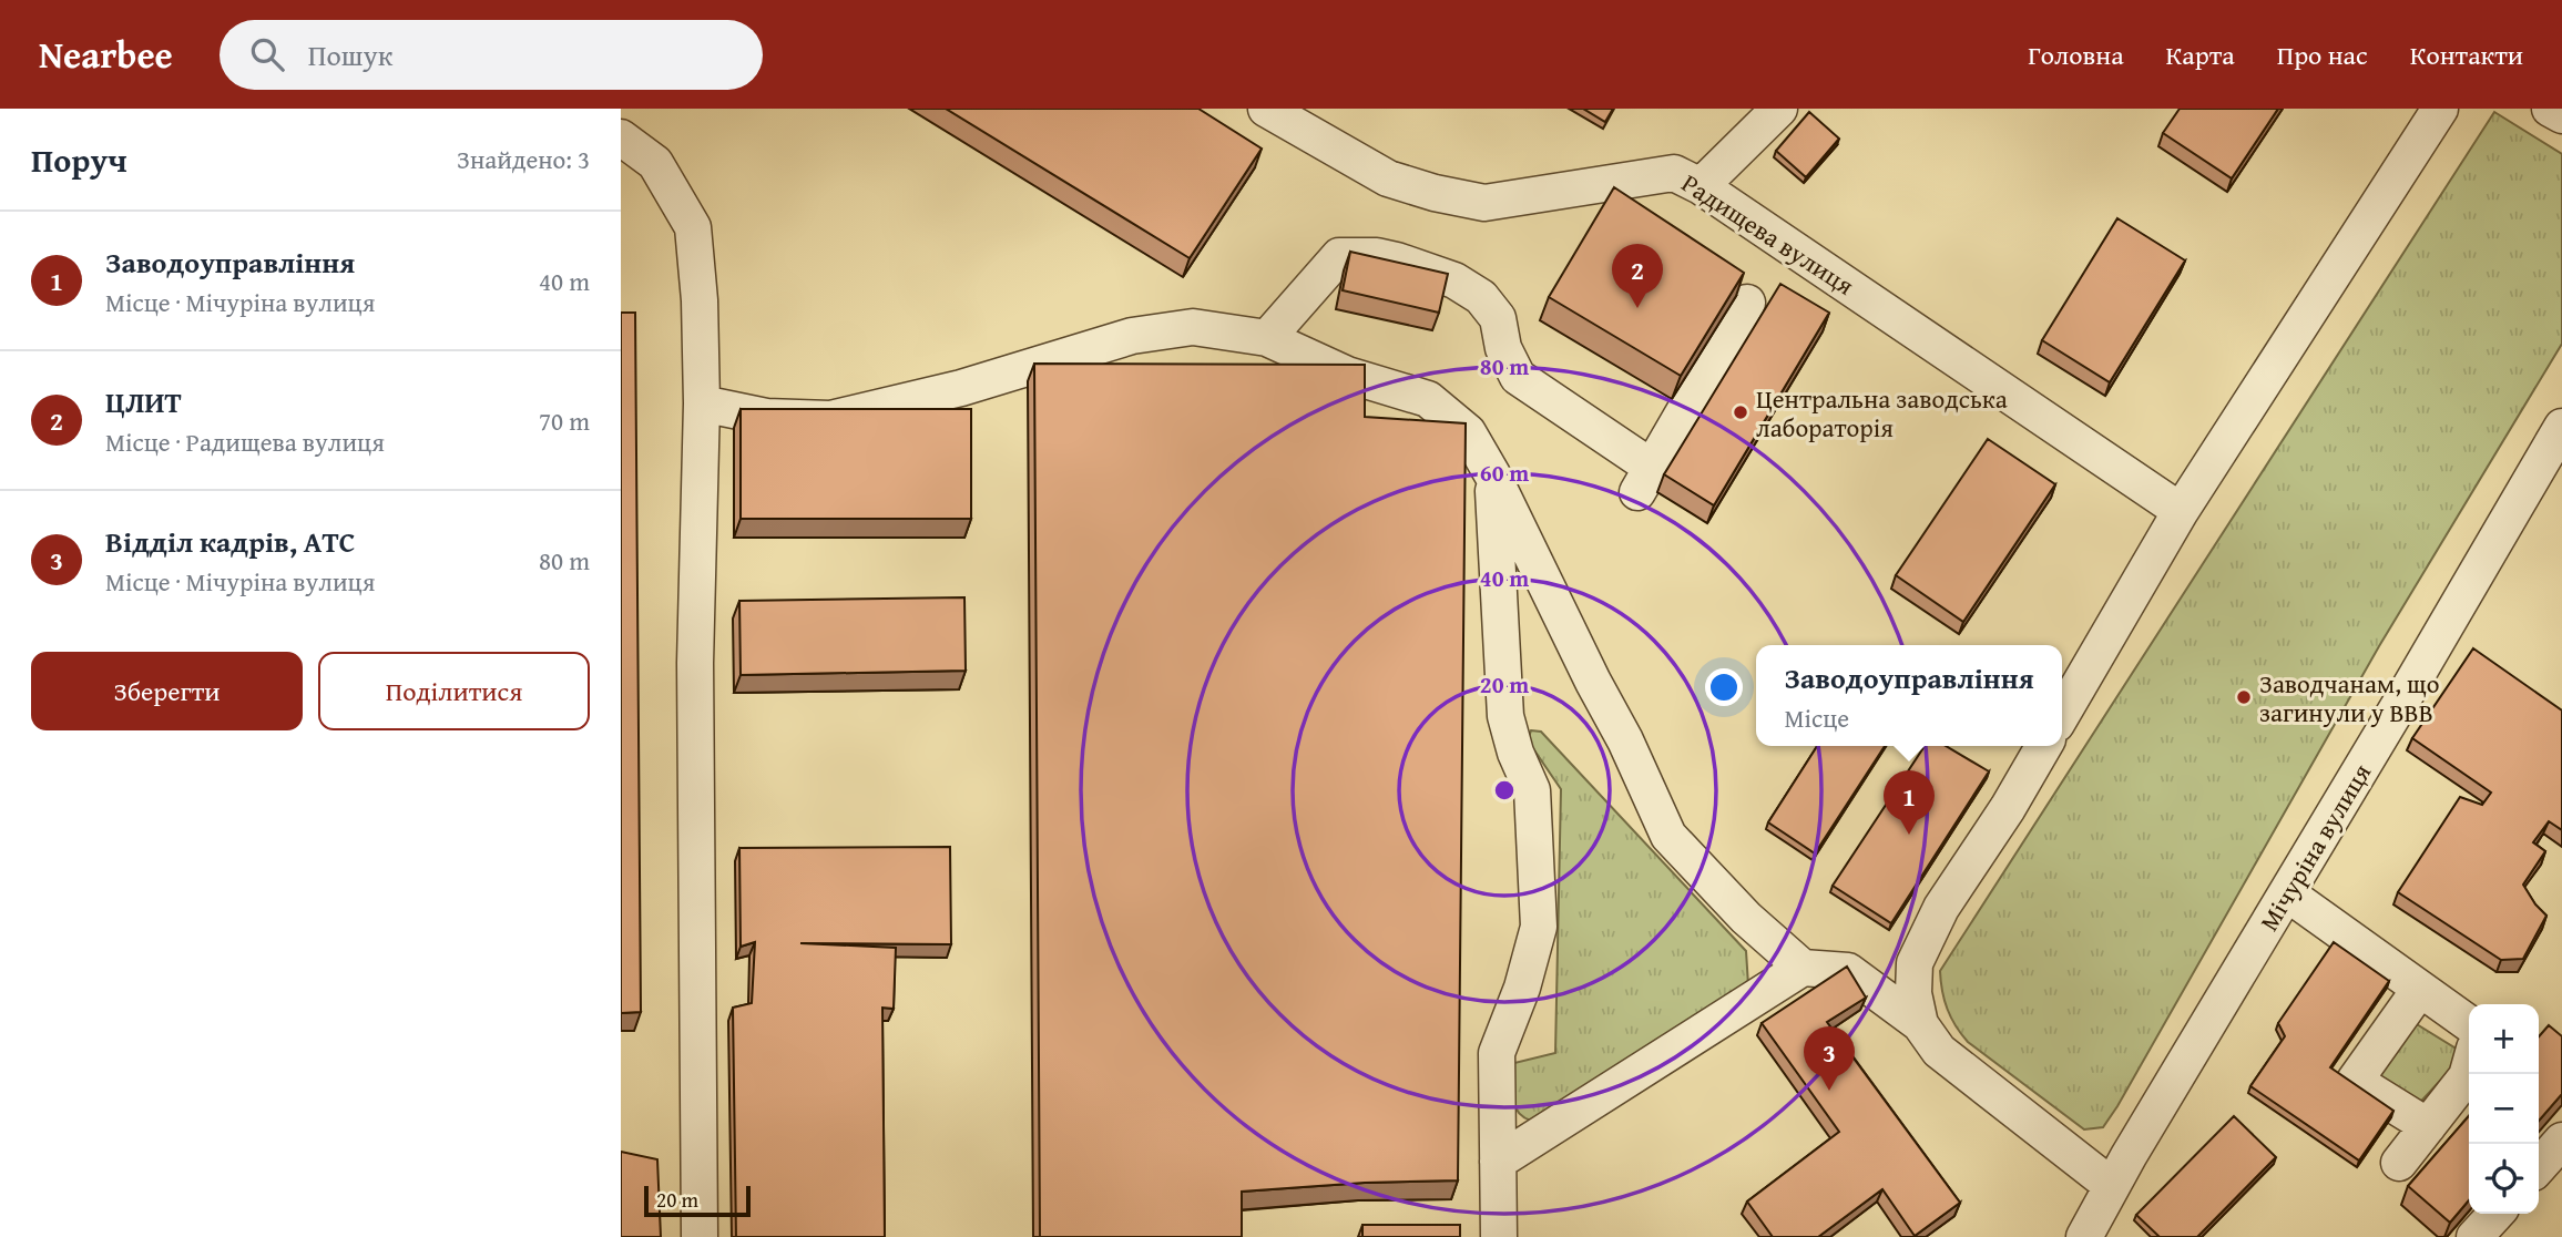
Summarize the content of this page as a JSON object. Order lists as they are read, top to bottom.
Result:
{
  "streets": {
    "street": ["Радищева вулиця", "Мічуріна вулиця"]
  },
  "places": ["Центральна заводська лабораторія", "Заводчанам, що загинули у ВВВ"],
  "scale_bar": "20 m",
  "page": {
    "header": "Nearbee",
    "search": "Пошук",
    "nav": [
      "Головна",
      "Карта",
      "Про нас",
      "Контакти"
    ],
    "heading": ["Поруч", "Знайдено: 3"],
    "list": [
      {
        "mark": "1",
        "name": "Заводоуправління",
        "note": "Місце · Мічуріна вулиця",
        "value": "40 m"
      },
      {
        "mark": "2",
        "name": "ЦЛИТ",
        "note": "Місце · Радищева вулиця",
        "value": "70 m"
      },
      {
        "mark": "3",
        "name": "Відділ кадрів, АТС",
        "note": "Місце · Мічуріна вулиця",
        "value": "80 m"
      }
    ],
    "pins": ["2", "1", "3"],
    "buttons": ["Зберегти", "Поділитися"],
    "popup": ["Заводоуправління", "Місце"],
    "map_buttons": ["+", "−"],
    "scale": "20 m"
  },
  "rings": [
    "80 m",
    "60 m",
    "40 m",
    "20 m"
  ]
}
